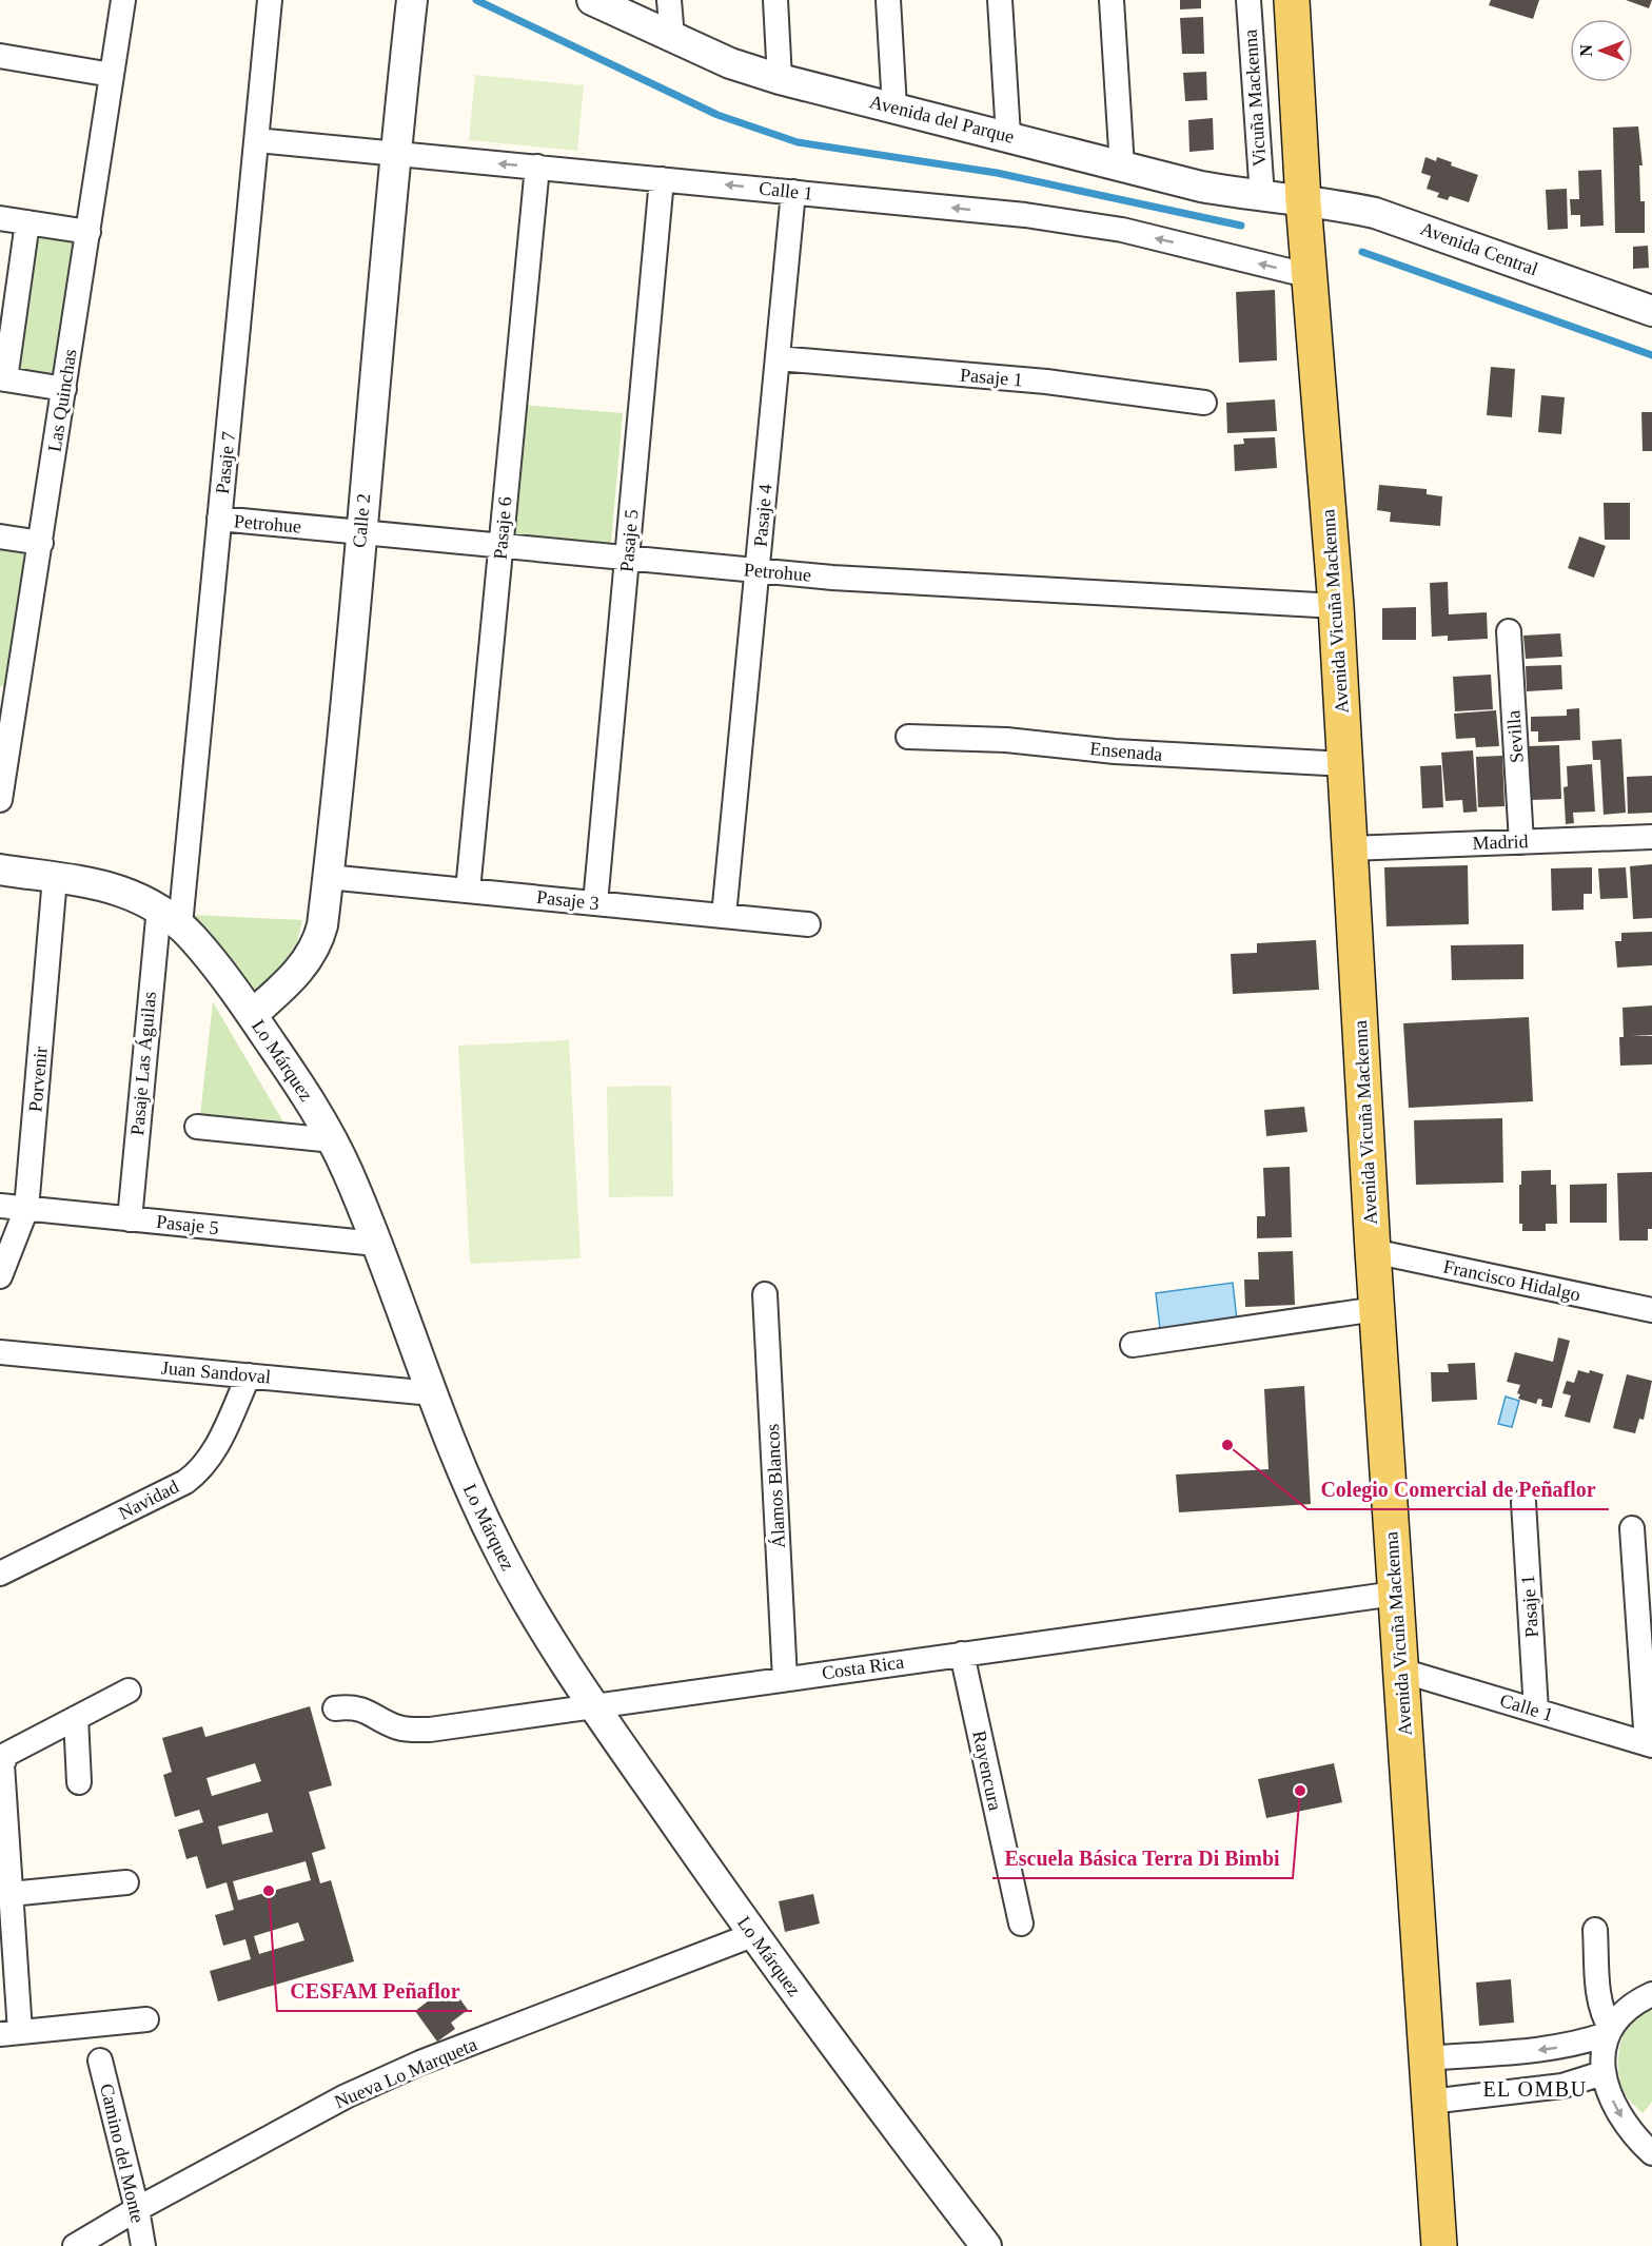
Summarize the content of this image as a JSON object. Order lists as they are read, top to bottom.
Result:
{
  "streets": {
    "main road": ["Avenida Vicuña Mackenna"],
    "street": [
      "Vicuña Mackenna",
      "Avenida del Parque",
      "Calle 1",
      "Avenida Central",
      "Pasaje 1",
      "Las Quinchas",
      "Pasaje 7",
      "Pasaje 4",
      "Calle 2",
      "Petrohue",
      "Pasaje 6",
      "Pasaje 5",
      "Sevilla",
      "Ensenada",
      "Madrid",
      "Pasaje 3",
      "Lo Márquez",
      "Pasaje Las Águilas",
      "Porvenir",
      "Francisco Hidalgo",
      "Juan Sandoval",
      "Álamos Blancos",
      "Navidad",
      "Costa Rica",
      "Rayencura",
      "Nueva Lo Marqueta",
      "Camino del Monte"
    ]
  },
  "crossings": [
    ["Vicuña Mackenna", "Avenida del Parque"],
    ["Avenida del Parque", "Avenida Central"],
    ["Avenida del Parque", "Avenida Vicuña Mackenna"],
    ["Calle 1", "Pasaje 1"],
    ["Calle 1", "Pasaje 7"],
    ["Calle 1", "Pasaje 4"],
    ["Calle 1", "Calle 2"],
    ["Calle 1", "Pasaje 6"],
    ["Calle 1", "Pasaje 5"],
    ["Calle 1", "Avenida Vicuña Mackenna"],
    ["Avenida Central", "Avenida Vicuña Mackenna"],
    ["Pasaje 1", "Pasaje 4"],
    ["Pasaje 7", "Petrohue"],
    ["Pasaje 7", "Lo Márquez"],
    ["Pasaje 7", "Pasaje Las Águilas"],
    ["Pasaje 4", "Petrohue"],
    ["Pasaje 4", "Pasaje 3"],
    ["Calle 2", "Petrohue"],
    ["Calle 2", "Pasaje 3"],
    ["Calle 2", "Lo Márquez"],
    ["Petrohue", "Pasaje 6"],
    ["Petrohue", "Pasaje 5"],
    ["Petrohue", "Avenida Vicuña Mackenna"],
    ["Pasaje 6", "Pasaje 3"],
    ["Pasaje 5", "Pasaje 3"],
    ["Pasaje 5", "Lo Márquez"],
    ["Pasaje 5", "Pasaje Las Águilas"],
    ["Pasaje 5", "Porvenir"],
    ["Avenida Vicuña Mackenna", "Ensenada"],
    ["Avenida Vicuña Mackenna", "Madrid"],
    ["Avenida Vicuña Mackenna", "Francisco Hidalgo"],
    ["Avenida Vicuña Mackenna", "Costa Rica"],
    ["Sevilla", "Madrid"],
    ["Lo Márquez", "Pasaje Las Águilas"],
    ["Lo Márquez", "Porvenir"],
    ["Lo Márquez", "Juan Sandoval"],
    ["Lo Márquez", "Costa Rica"],
    ["Lo Márquez", "Nueva Lo Marqueta"],
    ["Juan Sandoval", "Navidad"],
    ["Álamos Blancos", "Costa Rica"],
    ["Costa Rica", "Rayencura"],
    ["Nueva Lo Marqueta", "Camino del Monte"]
  ],
  "one_way": ["Calle 1"],
  "districts": ["EL OMBU"],
  "places": ["Colegio Comercial de Peñaflor", "Escuela Básica Terra Di Bimbi", "CESFAM Peñaflor"],
  "north": "left"
}
